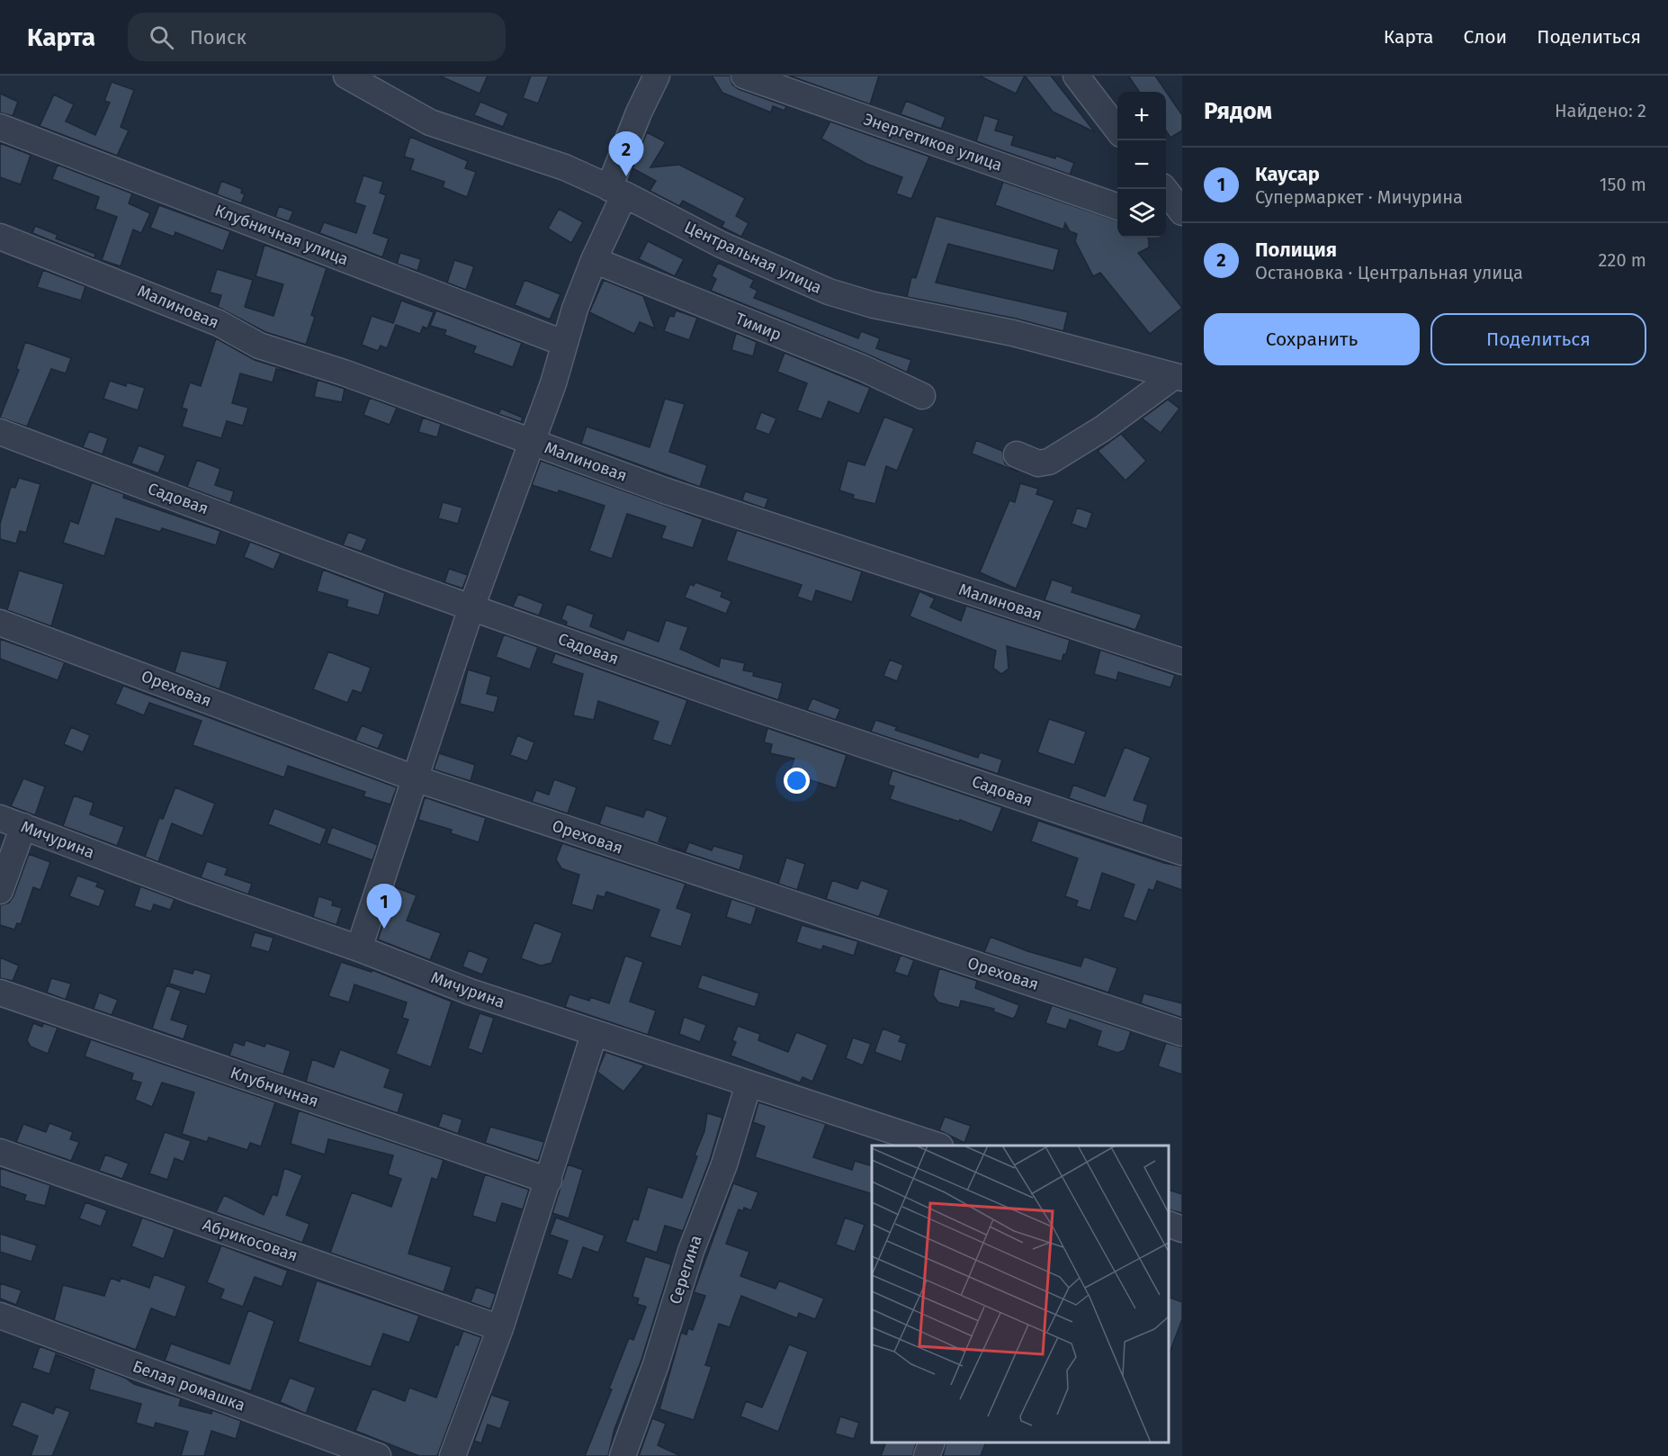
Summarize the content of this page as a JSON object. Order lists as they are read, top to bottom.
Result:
{
  "streets": {
    "street": [
      "Энергетиков улица",
      "Клубничная улица",
      "Центральная улица",
      "Малиновая",
      "Тимир",
      "Садовая",
      "Ореховая",
      "Мичурина",
      "Клубничная",
      "Абрикосовая",
      "Серегина",
      "Белая ромашка"
    ]
  },
  "crossings": [
    ["Мичурина", "Серегина"]
  ],
  "page": {
    "header": "Карта",
    "search": "Поиск",
    "nav": ["Карта", "Слои", "Поделиться"],
    "heading": ["Рядом", "Найдено: 2"],
    "map_buttons": ["+", "−"],
    "pins": ["2", "1"],
    "list": [
      {
        "mark": "1",
        "name": "Каусар",
        "note": "Супермаркет · Мичурина",
        "value": "150 m"
      },
      {
        "mark": "2",
        "name": "Полиция",
        "note": "Остановка · Центральная улица",
        "value": "220 m"
      }
    ],
    "buttons": ["Сохранить", "Поделиться"]
  }
}
